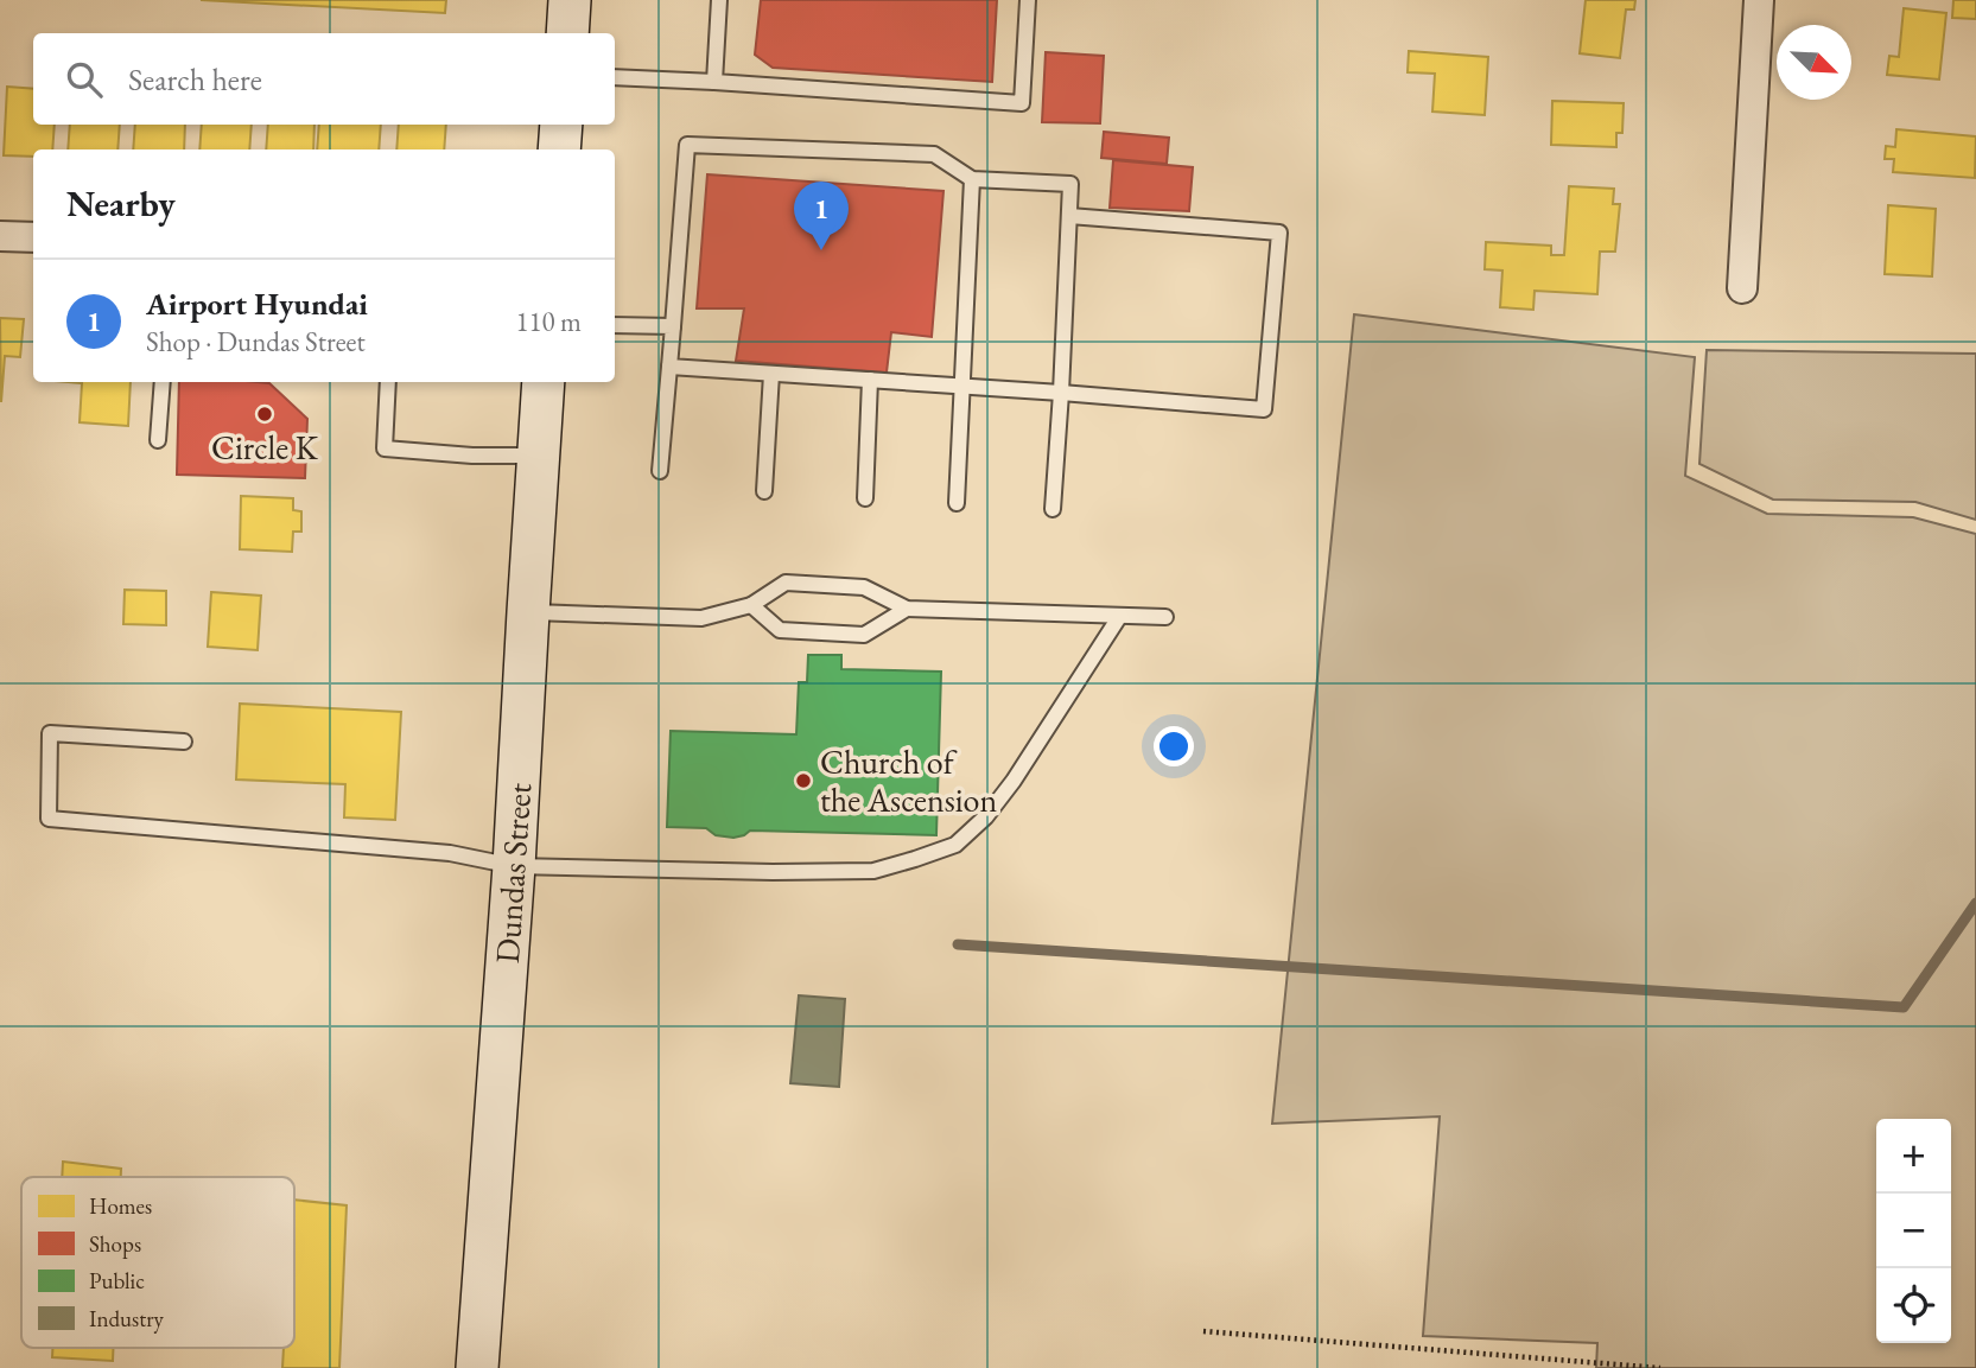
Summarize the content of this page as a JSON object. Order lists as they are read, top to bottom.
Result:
{
  "streets": {
    "main road": ["Dundas Street"]
  },
  "places": ["Circle K", "Church of the Ascension"],
  "legend": [
    "Homes",
    "Shops",
    "Public",
    "Industry"
  ],
  "north": "bottom right",
  "page": {
    "search": "Search here",
    "heading": "Nearby",
    "pins": "1",
    "list": [
      {
        "mark": "1",
        "name": "Airport Hyundai",
        "note": "Shop · Dundas Street",
        "value": "110 m"
      }
    ],
    "map_buttons": ["+", "−"]
  }
}
